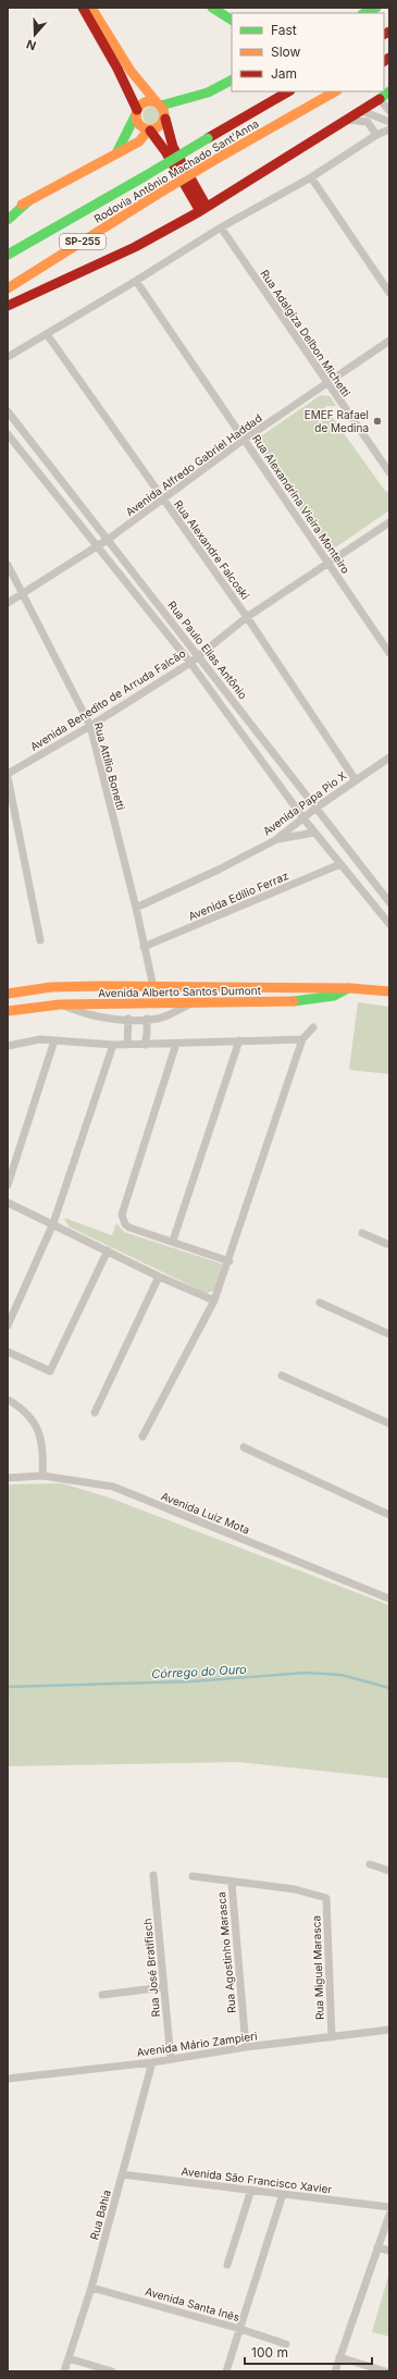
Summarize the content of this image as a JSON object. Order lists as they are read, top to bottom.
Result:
{
  "streets": {
    "main road": ["Rodovia Antônio Machado Sant'Anna", "SP-255", "Avenida Alberto Santos Dumont"],
    "street": [
      "Rua Adalgiza Delbon Michetti",
      "Avenida Alfredo Gabriel Haddad",
      "Rua Alexandrina Vieira Monteiro",
      "Rua Alexandre Falcoski",
      "Rua Paulo Elias Antônio",
      "Avenida Benedito de Arruda Falcão",
      "Rua Attílio Bonetti",
      "Avenida Papa Pio X",
      "Avenida Edílio Ferraz",
      "Avenida Luiz Mota",
      "Rua Agostinho Marasca",
      "Rua José Bratifisch",
      "Rua Miguel Marasca",
      "Avenida Mário Zampieri",
      "Avenida São Francisco Xavier",
      "Rua Bahia",
      "Avenida Santa Inês"
    ]
  },
  "crossings": [
    ["Rua Adalgiza Delbon Michetti", "Avenida Alfredo Gabriel Haddad"],
    ["Avenida Alfredo Gabriel Haddad", "Rua Alexandrina Vieira Monteiro"],
    ["Avenida Alfredo Gabriel Haddad", "Rua Alexandre Falcoski"],
    ["Avenida Alfredo Gabriel Haddad", "Rua Paulo Elias Antônio"],
    ["Avenida Alfredo Gabriel Haddad", "Rua Attílio Bonetti"],
    ["Rua Alexandrina Vieira Monteiro", "Avenida Benedito de Arruda Falcão"],
    ["Rua Alexandre Falcoski", "Avenida Benedito de Arruda Falcão"],
    ["Rua Alexandre Falcoski", "Avenida Papa Pio X"],
    ["Rua Paulo Elias Antônio", "Avenida Benedito de Arruda Falcão"],
    ["Rua Paulo Elias Antônio", "Avenida Papa Pio X"],
    ["Rua Paulo Elias Antônio", "Avenida Edílio Ferraz"],
    ["Avenida Benedito de Arruda Falcão", "Rua Attílio Bonetti"],
    ["Rua Attílio Bonetti", "Avenida Papa Pio X"],
    ["Rua Attílio Bonetti", "Avenida Edílio Ferraz"],
    ["Rua Attílio Bonetti", "Avenida Alberto Santos Dumont"],
    ["Rua Agostinho Marasca", "Rua Miguel Marasca"],
    ["Rua Agostinho Marasca", "Avenida Mário Zampieri"],
    ["Rua José Bratifisch", "Avenida Mário Zampieri"],
    ["Rua Miguel Marasca", "Avenida Mário Zampieri"],
    ["Avenida Mário Zampieri", "Rua Bahia"],
    ["Avenida São Francisco Xavier", "Rua Bahia"],
    ["Rua Bahia", "Avenida Santa Inês"]
  ],
  "water": ["Córrego do Ouro"],
  "places": ["EMEF Rafael de Medina"],
  "legend": ["Fast", "Slow", "Jam"],
  "scale_bar": "100 m",
  "north": "bottom"
}
